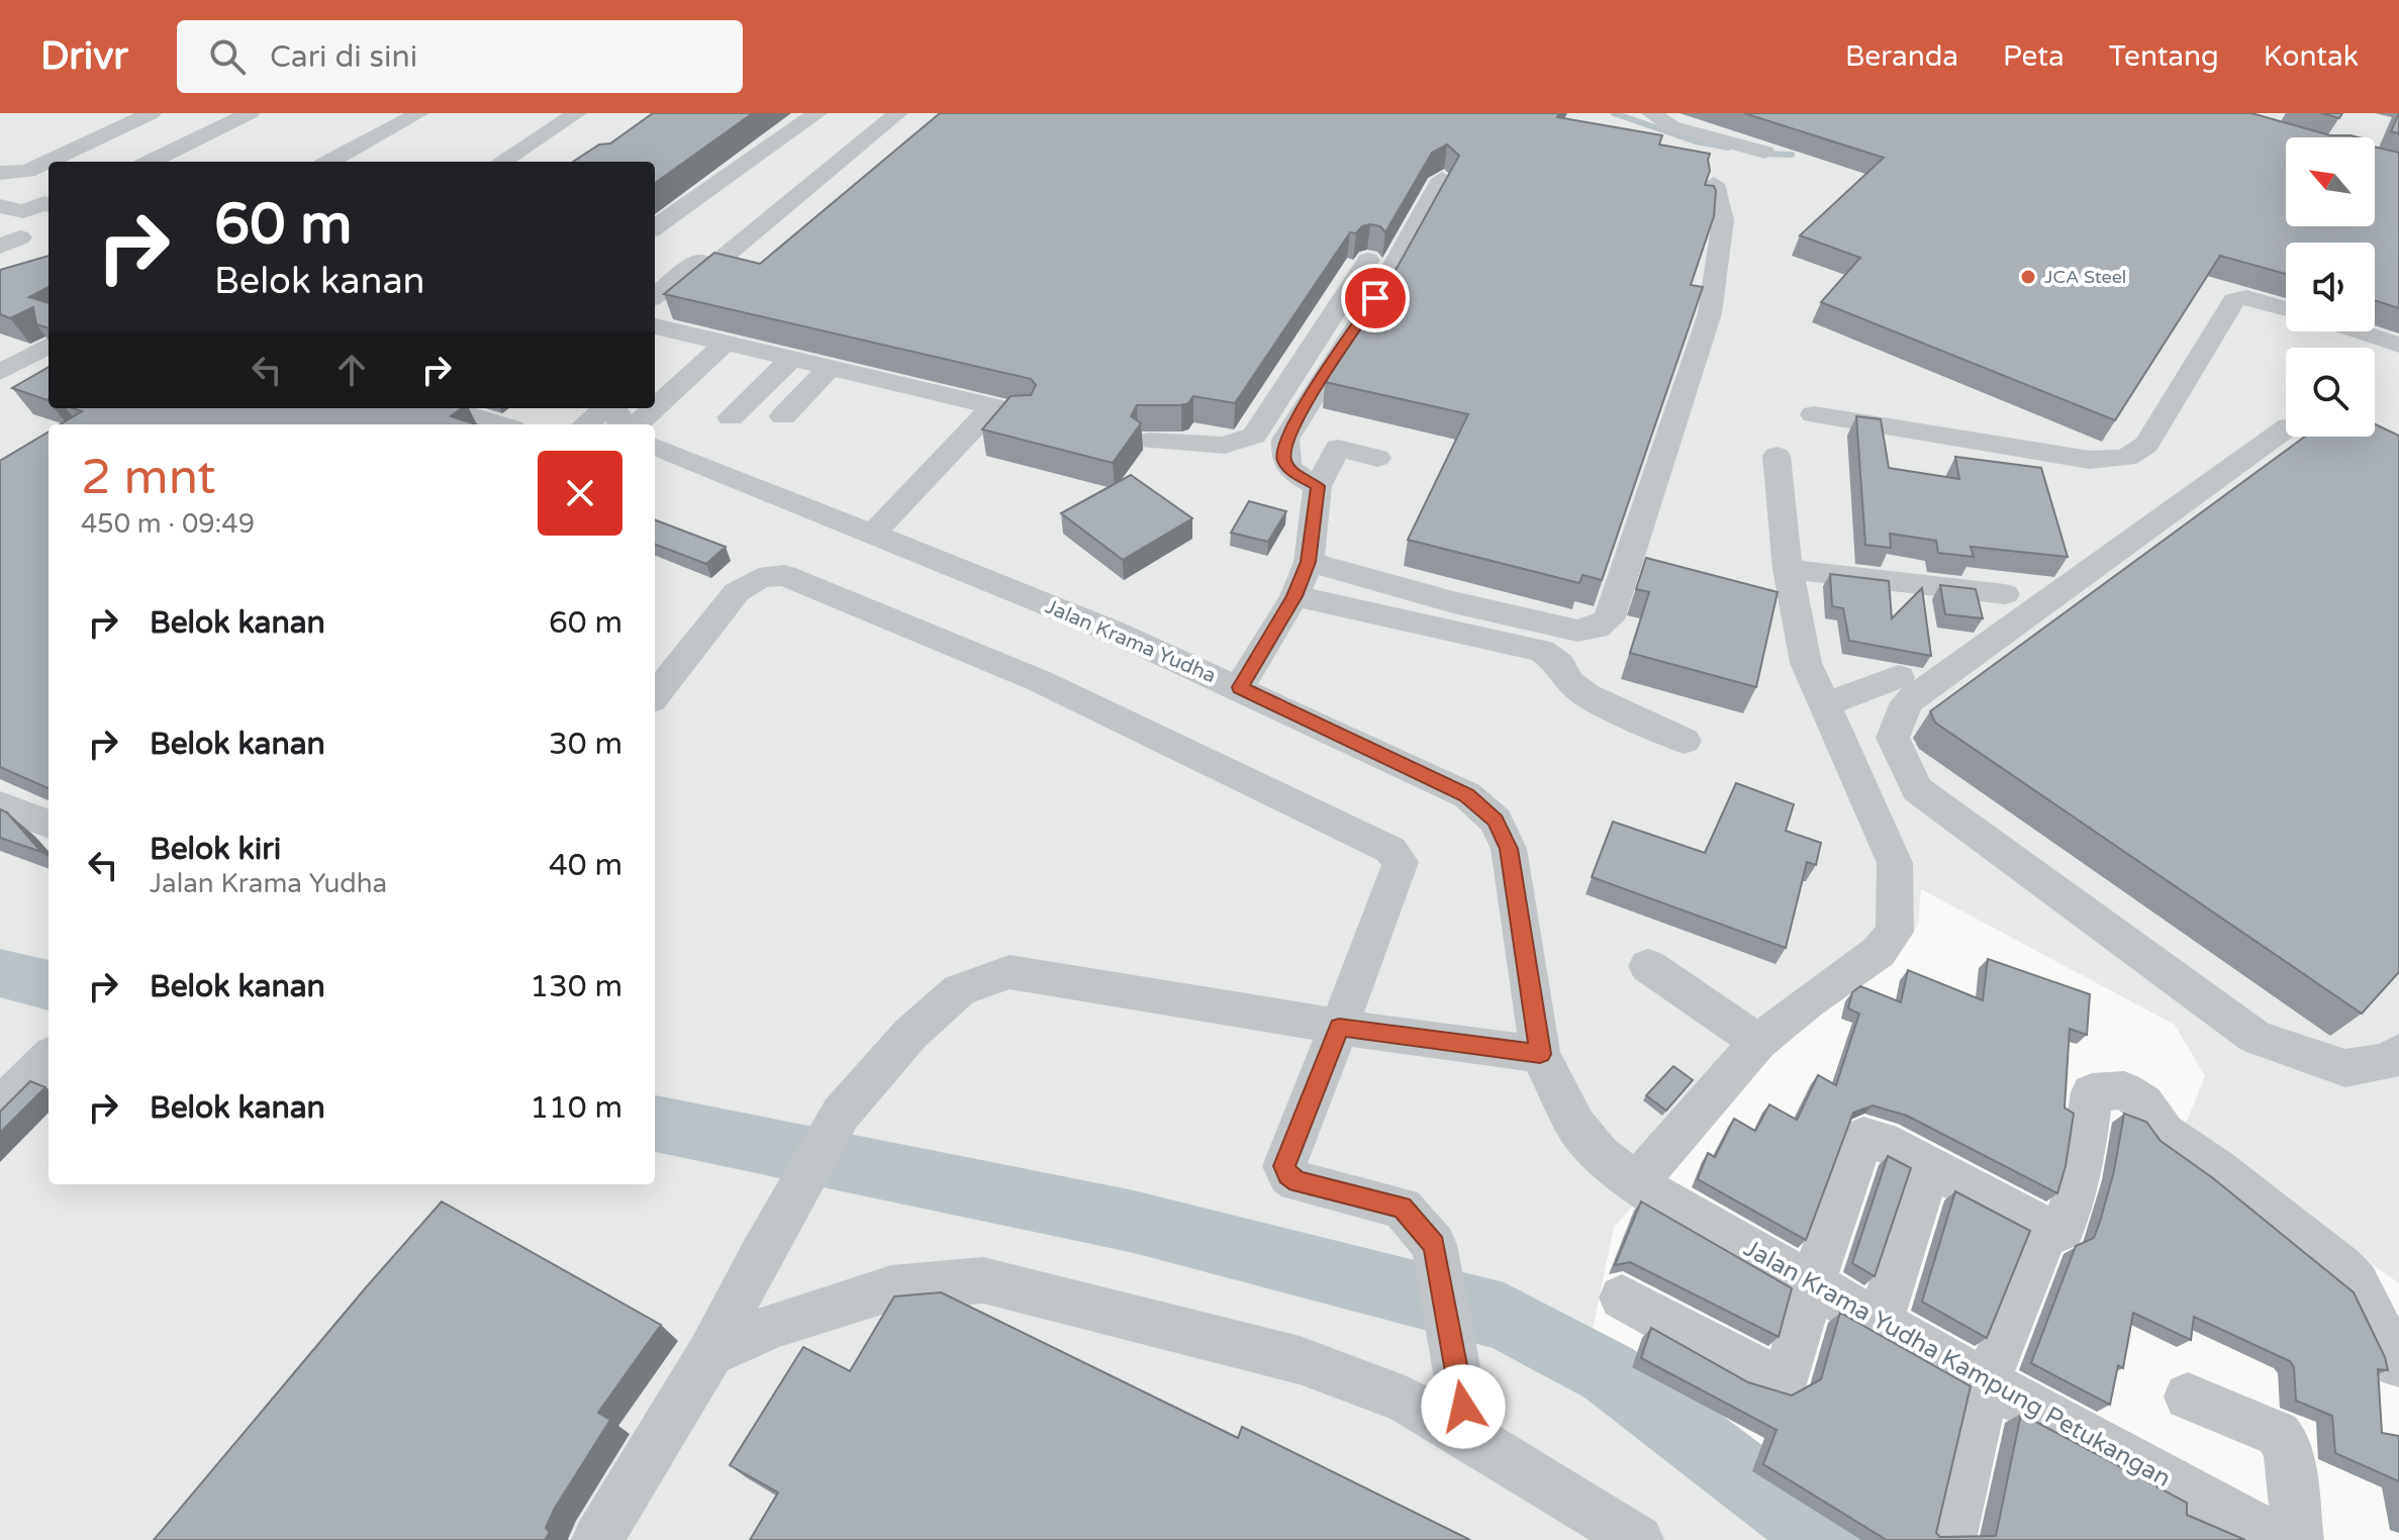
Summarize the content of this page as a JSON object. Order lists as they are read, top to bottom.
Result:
{
  "streets": {
    "street": ["Jalan Krama Yudha", "Jalan Krama Yudha Kampung Petukangan"]
  },
  "crossings": [
    ["Jalan Krama Yudha", "Jalan Krama Yudha Kampung Petukangan"]
  ],
  "places": ["JCA Steel"],
  "north": "top left",
  "page": {
    "header": "Drivr",
    "search": "Cari di sini",
    "nav": [
      "Beranda",
      "Peta",
      "Tentang",
      "Kontak"
    ],
    "turn": ["60 m", "Belok kanan"],
    "heading": ["2 mnt", "450 m · 09:49"],
    "list": [
      {
        "name": "Belok kanan",
        "value": "60 m"
      },
      {
        "name": "Belok kanan",
        "value": "30 m"
      },
      {
        "name": "Belok kiri",
        "note": "Jalan Krama Yudha",
        "value": "40 m"
      },
      {
        "name": "Belok kanan",
        "value": "130 m"
      },
      {
        "name": "Belok kanan",
        "value": "110 m"
      }
    ]
  }
}
